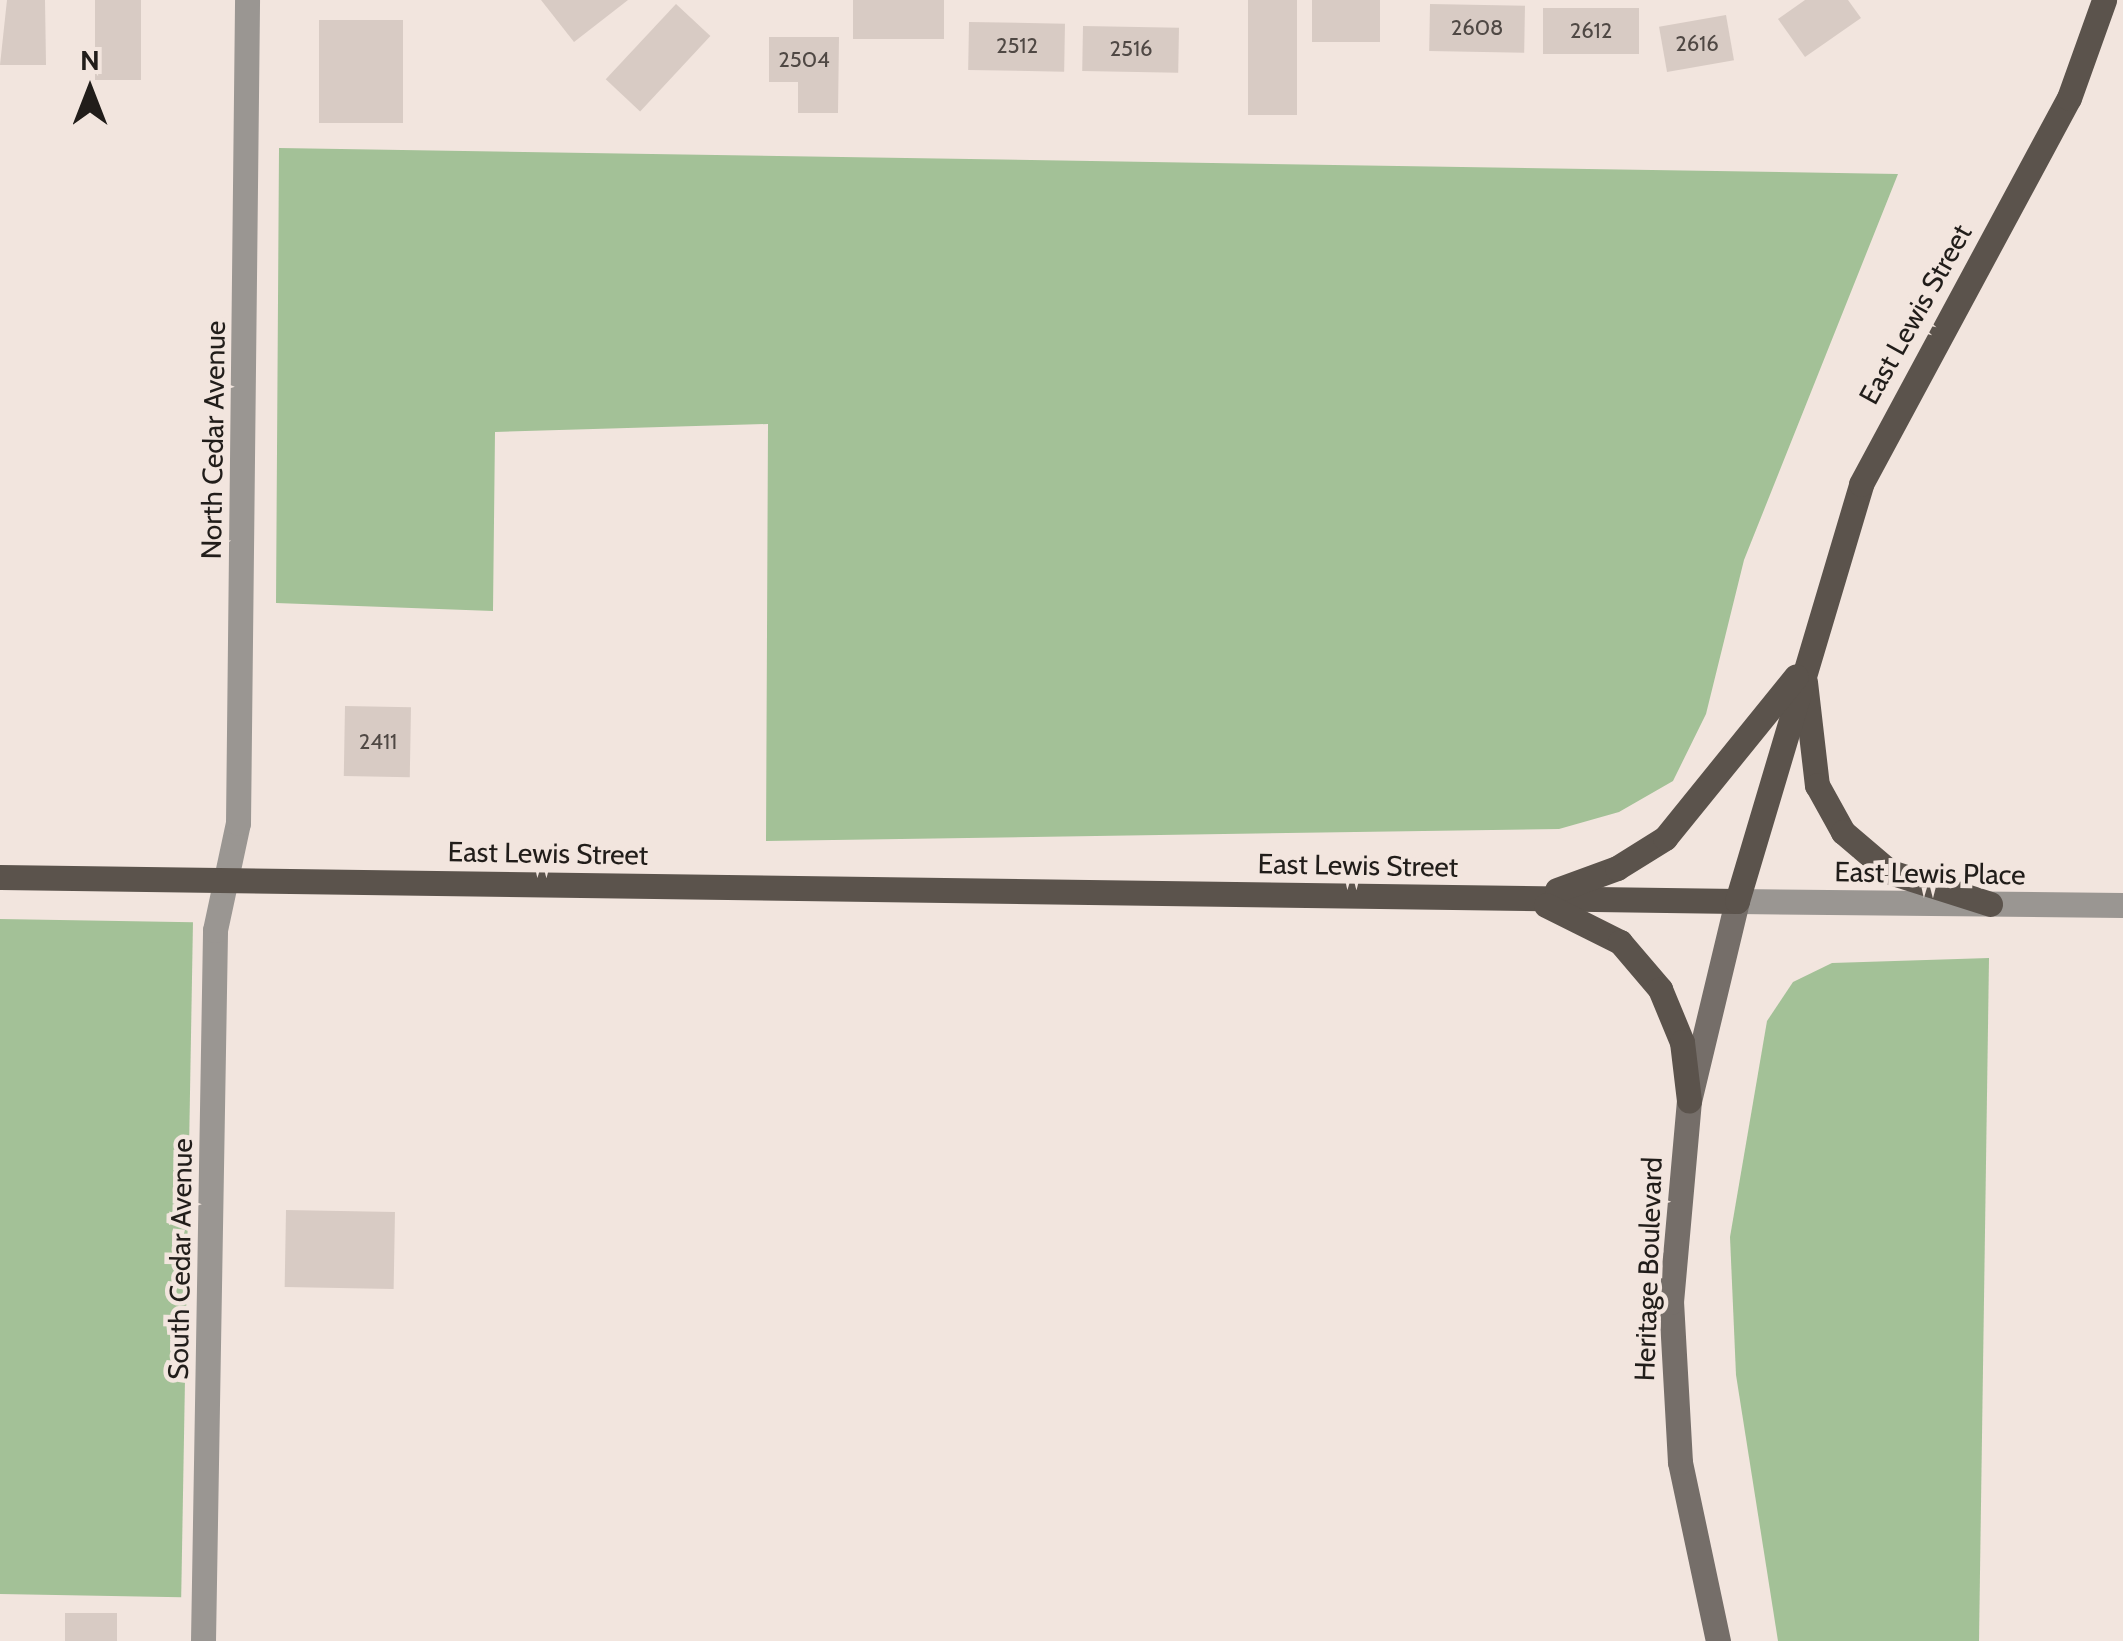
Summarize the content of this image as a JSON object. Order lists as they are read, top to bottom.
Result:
{
  "streets": {
    "main road": ["East Lewis Street", "Heritage Boulevard"],
    "street": ["North Cedar Avenue", "East Lewis Place", "South Cedar Avenue"]
  },
  "crossings": [
    ["East Lewis Street", "North Cedar Avenue"],
    ["East Lewis Street", "East Lewis Place"],
    ["East Lewis Street", "South Cedar Avenue"],
    ["East Lewis Street", "Heritage Boulevard"],
    ["North Cedar Avenue", "South Cedar Avenue"],
    ["East Lewis Place", "Heritage Boulevard"]
  ],
  "house_numbers": [
    "2608",
    "2612",
    "2616",
    "2512",
    "2516",
    "2504",
    "2411"
  ],
  "north": "top"
}
